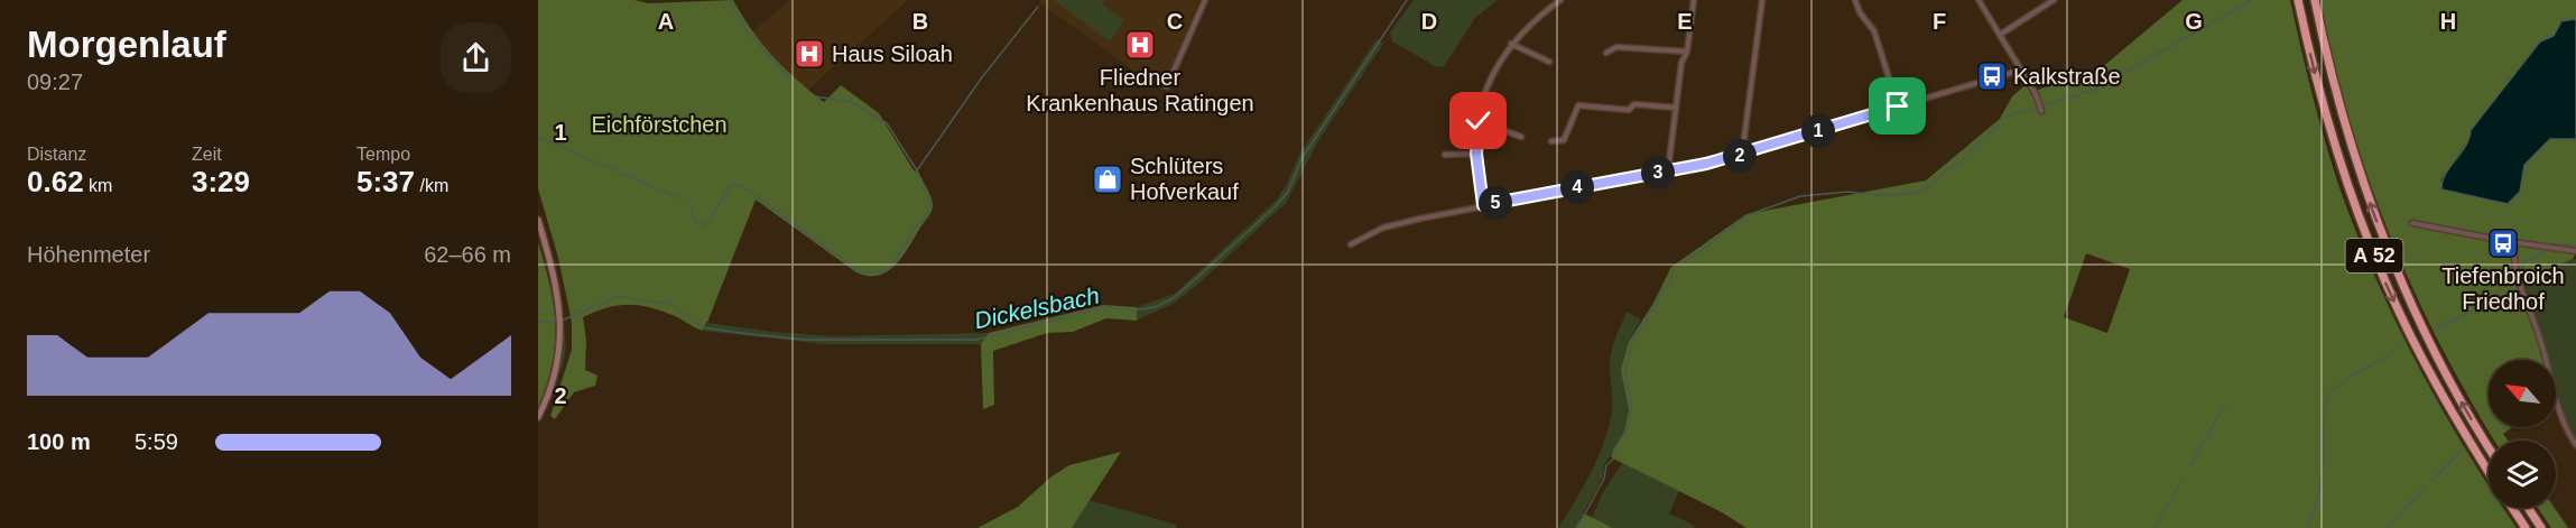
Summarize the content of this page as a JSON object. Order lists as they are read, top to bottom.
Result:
{
  "streets": {
    "highway": ["A 52"]
  },
  "water": ["Dickelsbach"],
  "parks": ["Eichförstchen"],
  "places": {
    "hospital": ["Fliedner Krankenhaus Ratingen", "Haus Siloah"],
    "bus stop": ["Kalkstraße", "Tiefenbroich Friedhof"],
    "shop": ["Schlüters Hofverkauf"]
  },
  "north": "top left",
  "page": {
    "heading": ["Morgenlauf", "09:27"],
    "stats": [
      ["Distanz", "0.62 km"],
      ["Zeit", "3:29"],
      ["Tempo", "5:37 /km"]
    ],
    "pins": [
      "1",
      "2",
      "3",
      "4",
      "5"
    ],
    "chart": ["Höhenmeter", "62–66 m"],
    "list": [
      {
        "name": "100 m",
        "note": "5:59"
      }
    ]
  },
  "grid": {
    "columns": [
      "A",
      "B",
      "C",
      "D",
      "E",
      "F",
      "G",
      "H"
    ],
    "rows": ["1", "2"]
  }
}
